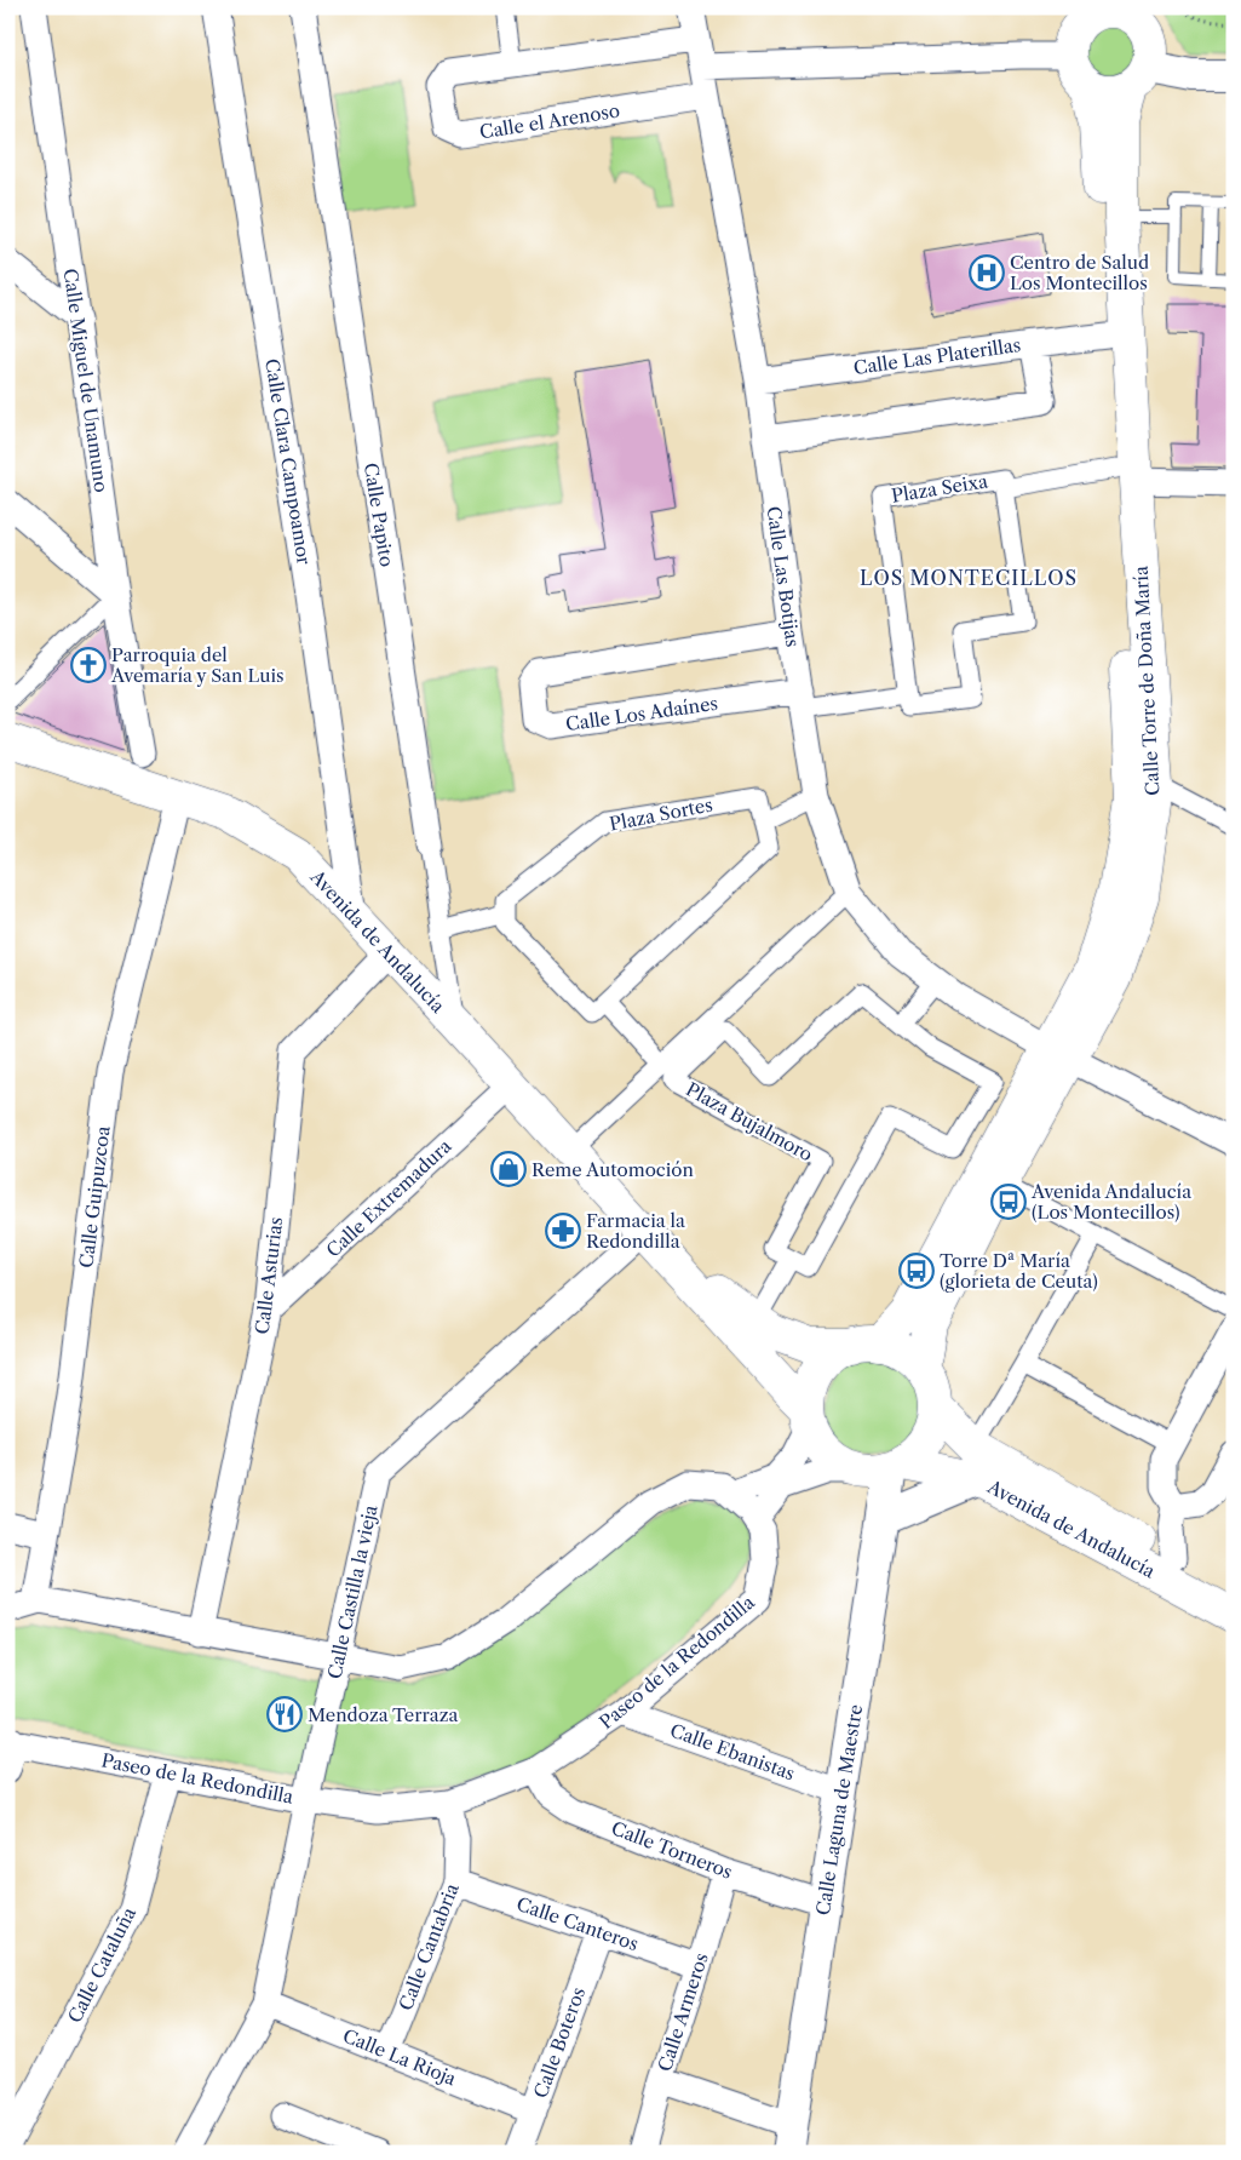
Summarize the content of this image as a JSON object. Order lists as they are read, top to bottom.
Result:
{
  "streets": {
    "main road": ["Calle Torre de Doña María", "Avenida de Andalucía"],
    "street": [
      "Calle el Arenoso",
      "Calle Las Platerillas",
      "Calle Miguel de Unamuno",
      "Calle Clara Campoamor",
      "Plaza Seixa",
      "Calle Papito",
      "Calle Las Botijas",
      "Calle Los Adaínes",
      "Plaza Sortes",
      "Plaza Bujalmoro",
      "Calle Guipuzcoa",
      "Calle Extremadura",
      "Calle Asturias",
      "Calle Castilla la vieja",
      "Paseo de la Redondilla",
      "Calle Ebanistas",
      "Calle Laguna de Maestre",
      "Calle Torneros",
      "Calle Canteros",
      "Calle Cantabria",
      "Calle Cataluña",
      "Calle Armeros",
      "Calle Boteros",
      "Calle La Rioja"
    ]
  },
  "crossings": [
    ["Calle el Arenoso", "Calle Las Botijas"],
    ["Calle Las Platerillas", "Calle Las Botijas"],
    ["Calle Clara Campoamor", "Avenida de Andalucía"],
    ["Plaza Seixa", "Calle Torre de Doña María"],
    ["Calle Papito", "Avenida de Andalucía"],
    ["Calle Las Botijas", "Calle Torre de Doña María"],
    ["Calle Las Botijas", "Calle Los Adaínes"],
    ["Calle Torre de Doña María", "Avenida de Andalucía"],
    ["Calle Torre de Doña María", "Calle Laguna de Maestre"],
    ["Avenida de Andalucía", "Calle Guipuzcoa"],
    ["Avenida de Andalucía", "Calle Extremadura"],
    ["Avenida de Andalucía", "Calle Asturias"],
    ["Avenida de Andalucía", "Calle Castilla la vieja"],
    ["Avenida de Andalucía", "Calle Laguna de Maestre"],
    ["Calle Guipuzcoa", "Paseo de la Redondilla"],
    ["Calle Extremadura", "Calle Asturias"],
    ["Calle Asturias", "Paseo de la Redondilla"],
    ["Calle Castilla la vieja", "Paseo de la Redondilla"],
    ["Calle Castilla la vieja", "Calle La Rioja"],
    ["Paseo de la Redondilla", "Calle Ebanistas"],
    ["Paseo de la Redondilla", "Calle Torneros"],
    ["Paseo de la Redondilla", "Calle Cantabria"],
    ["Paseo de la Redondilla", "Calle Cataluña"],
    ["Calle Ebanistas", "Calle Laguna de Maestre"],
    ["Calle Laguna de Maestre", "Calle Torneros"],
    ["Calle Torneros", "Calle Armeros"],
    ["Calle Canteros", "Calle Cantabria"],
    ["Calle Canteros", "Calle Armeros"],
    ["Calle Canteros", "Calle Boteros"],
    ["Calle Cantabria", "Calle La Rioja"],
    ["Calle Boteros", "Calle La Rioja"]
  ],
  "districts": ["LOS MONTECILLOS"],
  "places": {
    "hospital": ["Centro de Salud Los Montecillos"],
    "church": ["Parroquia del Avemaría y San Luis"],
    "shop": ["Reme Automoción"],
    "bus stop": ["Avenida Andalucía (Los Montecillos)", "Torre Dª María (glorieta de Ceuta)"],
    "pharmacy": ["Farmacia la Redondilla"],
    "restaurant": ["Mendoza Terraza"]
  }
}
